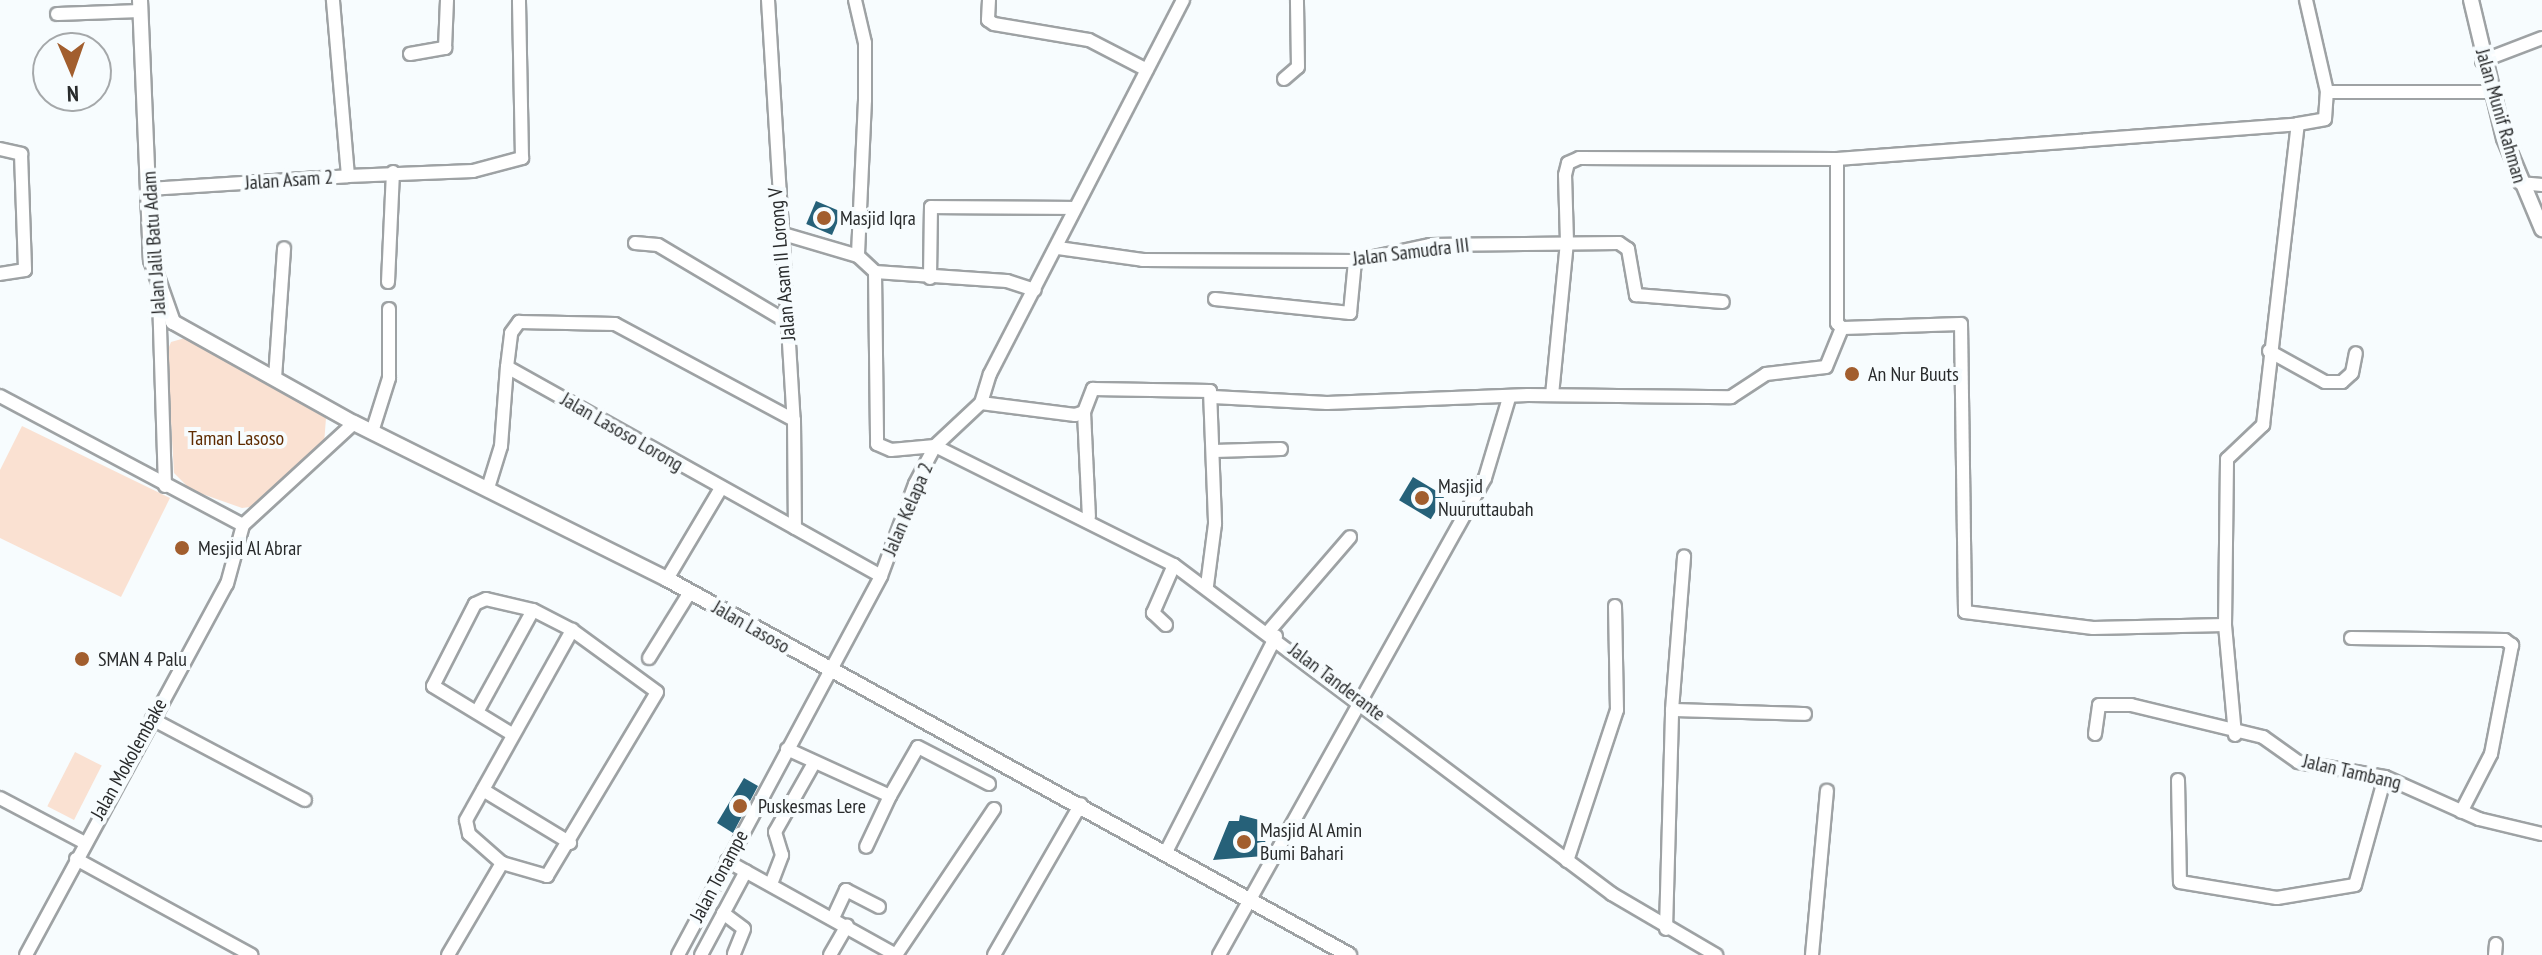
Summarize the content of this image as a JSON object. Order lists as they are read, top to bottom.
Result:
{
  "streets": {
    "street": [
      "Jalan Munif Rahman",
      "Jalan Asam 2",
      "Jalan Jalil Batu Adam",
      "Jalan Samudra III",
      "Jalan Asam II Lorong V",
      "Jalan Lasoso Lorong",
      "Jalan Kelapa 2",
      "Jalan Lasoso",
      "Jalan Tanderante",
      "Jalan Mokolembake",
      "Jalan Tambang",
      "Jalan Tonampe"
    ]
  },
  "crossings": [
    ["Jalan Asam 2", "Jalan Jalil Batu Adam"],
    ["Jalan Jalil Batu Adam", "Jalan Lasoso"],
    ["Jalan Samudra III", "Jalan Kelapa 2"],
    ["Jalan Asam II Lorong V", "Jalan Lasoso Lorong"],
    ["Jalan Lasoso Lorong", "Jalan Kelapa 2"],
    ["Jalan Kelapa 2", "Jalan Tanderante"],
    ["Jalan Kelapa 2", "Jalan Tonampe"],
    ["Jalan Lasoso", "Jalan Tonampe"]
  ],
  "parks": ["Taman Lasoso"],
  "places": [
    "Masjid Iqra",
    "An Nur Buuts",
    "Masjid Nuuruttaubah",
    "Mesjid Al Abrar",
    "SMAN 4 Palu",
    "Puskesmas Lere",
    "Masjid Al Amin Bumi Bahari"
  ],
  "north": "bottom"
}
